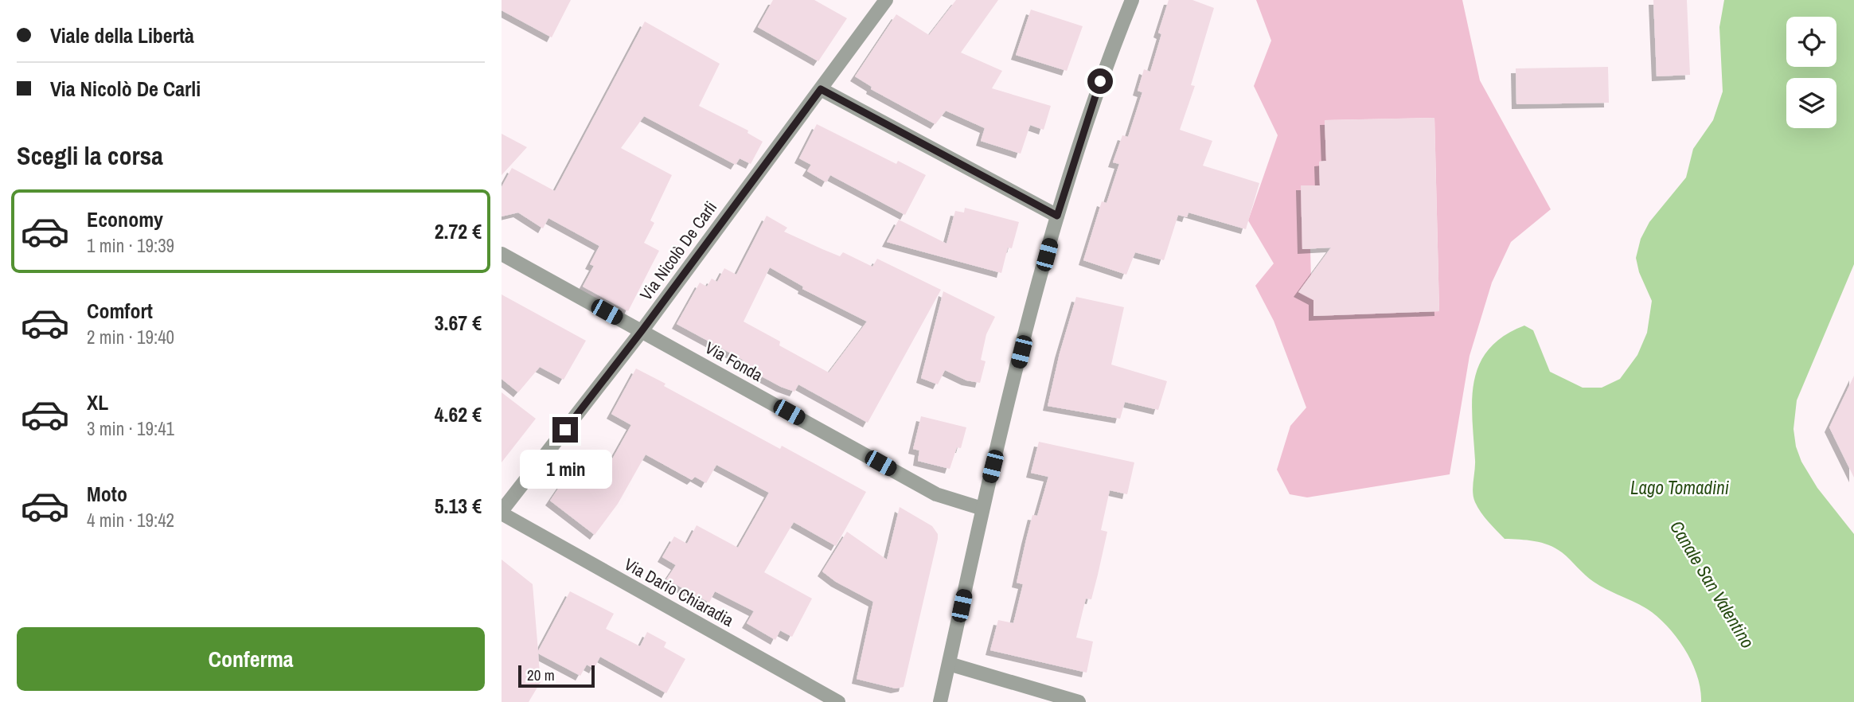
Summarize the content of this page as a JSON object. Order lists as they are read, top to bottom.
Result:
{
  "streets": {
    "street": ["Via Nicolò De Carli", "Via Fonda", "Via Dario Chiaradia"]
  },
  "crossings": [
    ["Via Nicolò De Carli", "Via Fonda"],
    ["Via Nicolò De Carli", "Via Dario Chiaradia"]
  ],
  "water": ["Lago Tomadini", "Canale San Valentino"],
  "scale_bar": "20 m",
  "page": {
    "banner": ["Viale della Libertà", "Via Nicolò De Carli"],
    "heading": "Scegli la corsa",
    "list": [
      {
        "name": "Economy",
        "note": "1 min · 19:39",
        "value": "2.72 €"
      },
      {
        "name": "Comfort",
        "note": "2 min · 19:40",
        "value": "3.67 €"
      },
      {
        "name": "XL",
        "note": "3 min · 19:41",
        "value": "4.62 €"
      },
      {
        "name": "Moto",
        "note": "4 min · 19:42",
        "value": "5.13 €"
      }
    ],
    "bubble": "1 min",
    "buttons": "Conferma",
    "scale": "20 m"
  }
}
